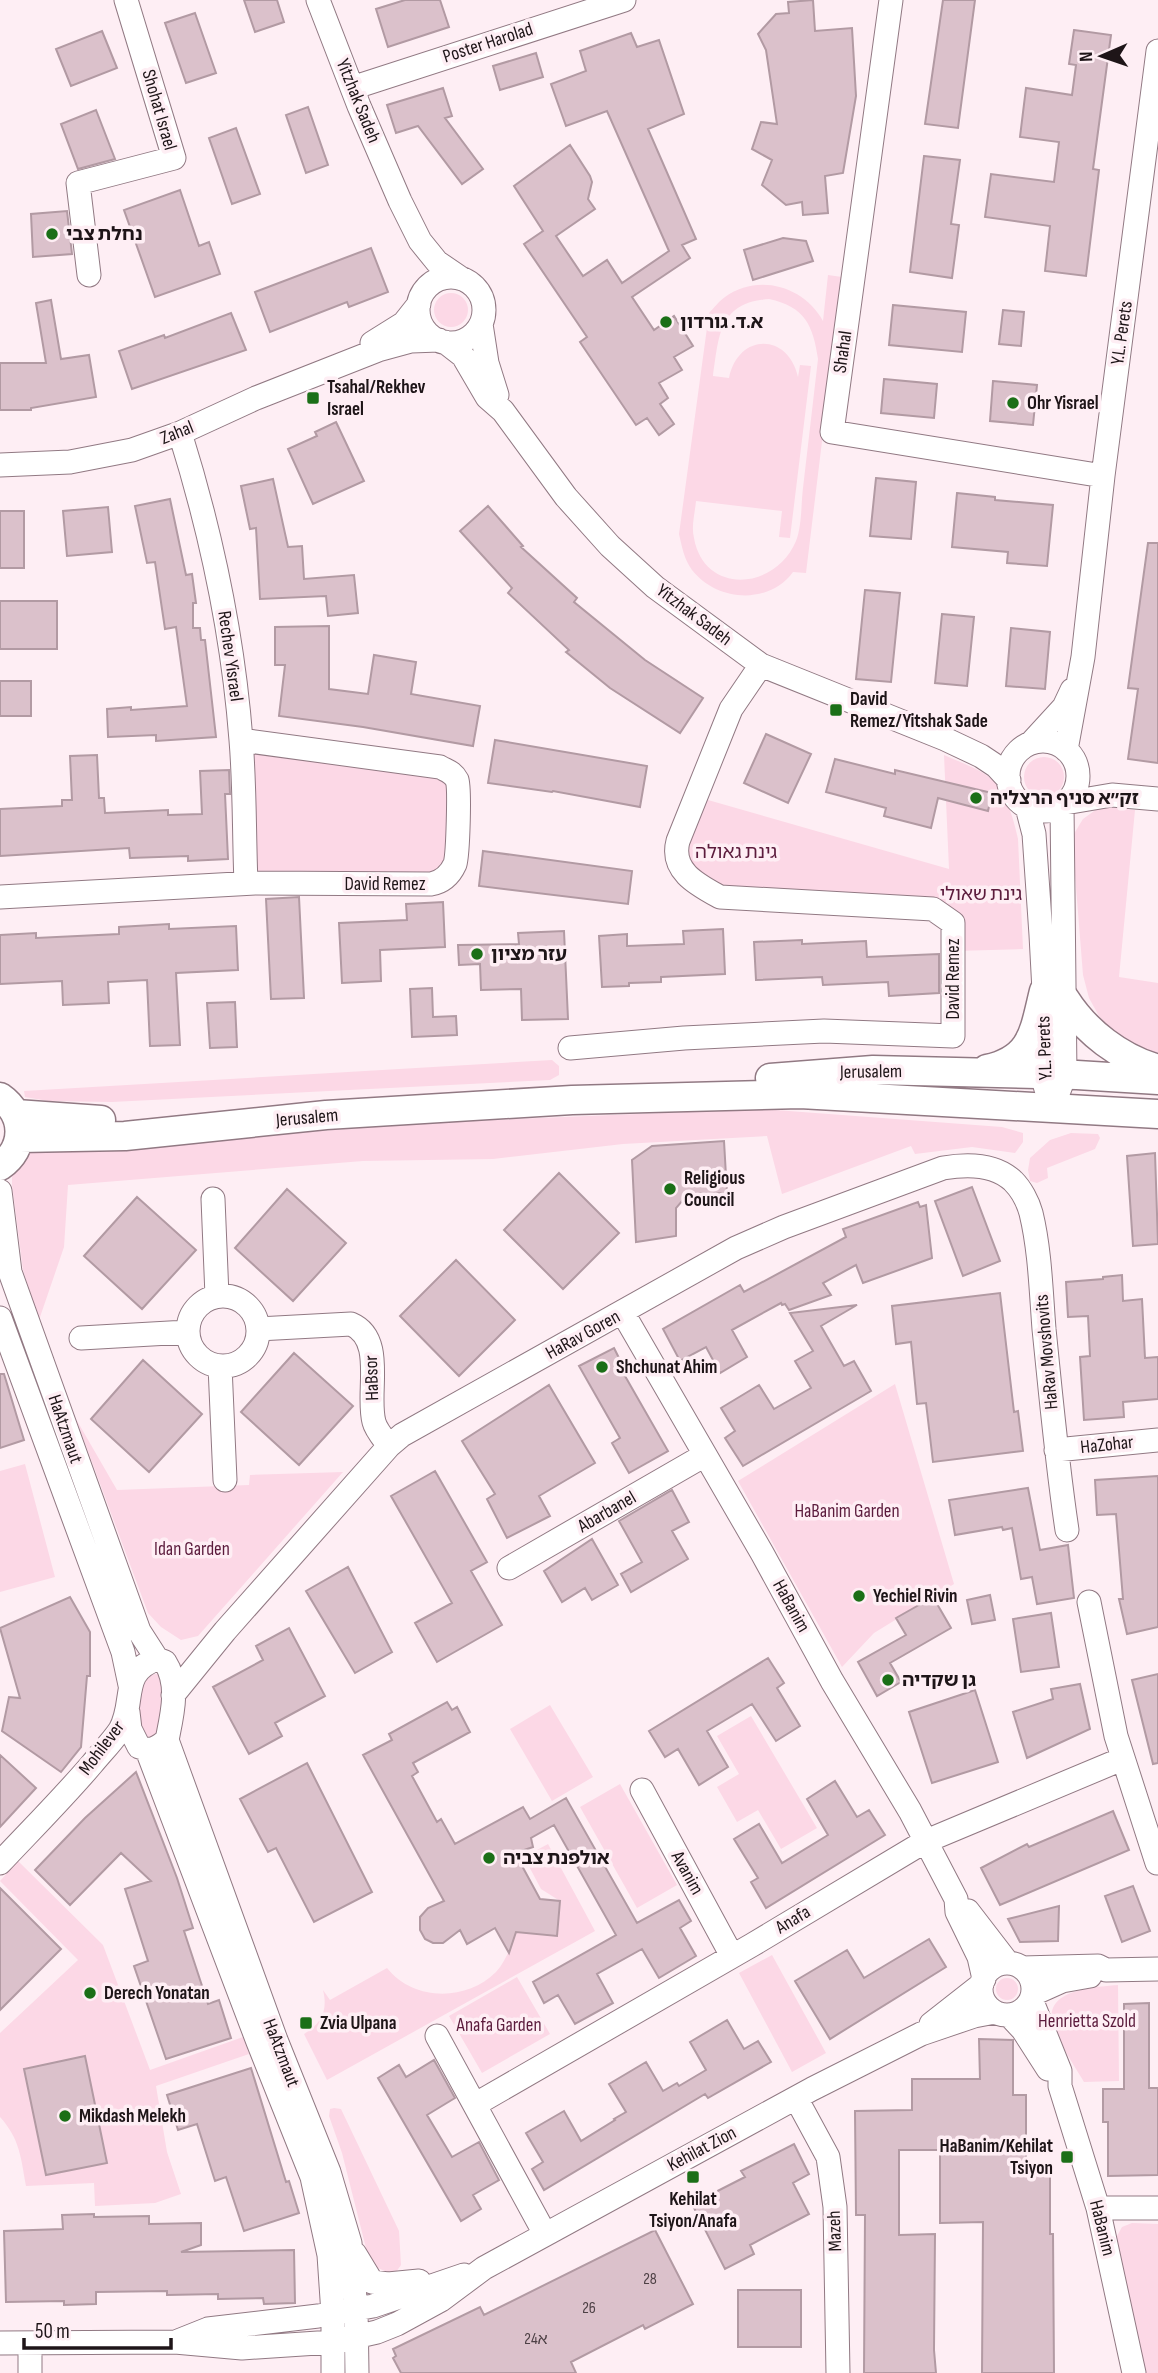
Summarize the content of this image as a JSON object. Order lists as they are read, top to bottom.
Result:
{
  "streets": {
    "main road": ["Jerusalem"],
    "street": [
      "Poster Harolad",
      "Yitzhak Sadeh",
      "Shohat Israel",
      "Y.L. Perets",
      "Shahal",
      "Zahal",
      "Rechev Yisrael",
      "David Remez",
      "HaRav Goren",
      "HaRav Movshovits",
      "HaBsor",
      "HaAtzmaut",
      "HaZohar",
      "Abarbanel",
      "HaBanim",
      "Mohilever",
      "Avanim",
      "Anafa",
      "Kehilat Zion",
      "Mazeh"
    ]
  },
  "crossings": [
    ["Poster Harolad", "Yitzhak Sadeh"],
    ["Yitzhak Sadeh", "Y.L. Perets"],
    ["Yitzhak Sadeh", "Zahal"],
    ["Yitzhak Sadeh", "David Remez"],
    ["Y.L. Perets", "Shahal"],
    ["Y.L. Perets", "Jerusalem"],
    ["Zahal", "Rechev Yisrael"],
    ["Rechev Yisrael", "David Remez"],
    ["HaRav Goren", "HaRav Movshovits"],
    ["HaRav Goren", "HaBsor"],
    ["HaRav Goren", "HaAtzmaut"],
    ["HaRav Goren", "HaBanim"],
    ["HaRav Movshovits", "HaZohar"],
    ["HaAtzmaut", "Mohilever"],
    ["HaAtzmaut", "Kehilat Zion"],
    ["Abarbanel", "HaBanim"],
    ["HaBanim", "Anafa"],
    ["HaBanim", "Kehilat Zion"],
    ["Avanim", "Anafa"],
    ["Kehilat Zion", "Mazeh"]
  ],
  "parks": [
    "גינת גאולה",
    "גינת שאולי",
    "HaBanim Garden",
    "Idan Garden",
    "Henrietta Szold",
    "Anafa Garden"
  ],
  "places": {
    "other": [
      "נחלת צבי",
      "א.ד. גורדון",
      "Ohr Yisrael",
      "זק״א סניף הרצליה",
      "עזר מציון",
      "Religious Council",
      "Shchunat Ahim",
      "Yechiel Rivin",
      "גן שקדיה",
      "אולפנת צביה",
      "Derech Yonatan",
      "Mikdash Melekh"
    ],
    "transit": [
      "Tsahal/Rekhev Israel",
      "David Remez/Yitshak Sade",
      "Zvia Ulpana",
      "HaBanim/Kehilat Tsiyon",
      "Kehilat Tsiyon/Anafa"
    ]
  },
  "house_numbers": ["28", "26", "24א"],
  "scale_bar": "50 m",
  "north": "left"
}
